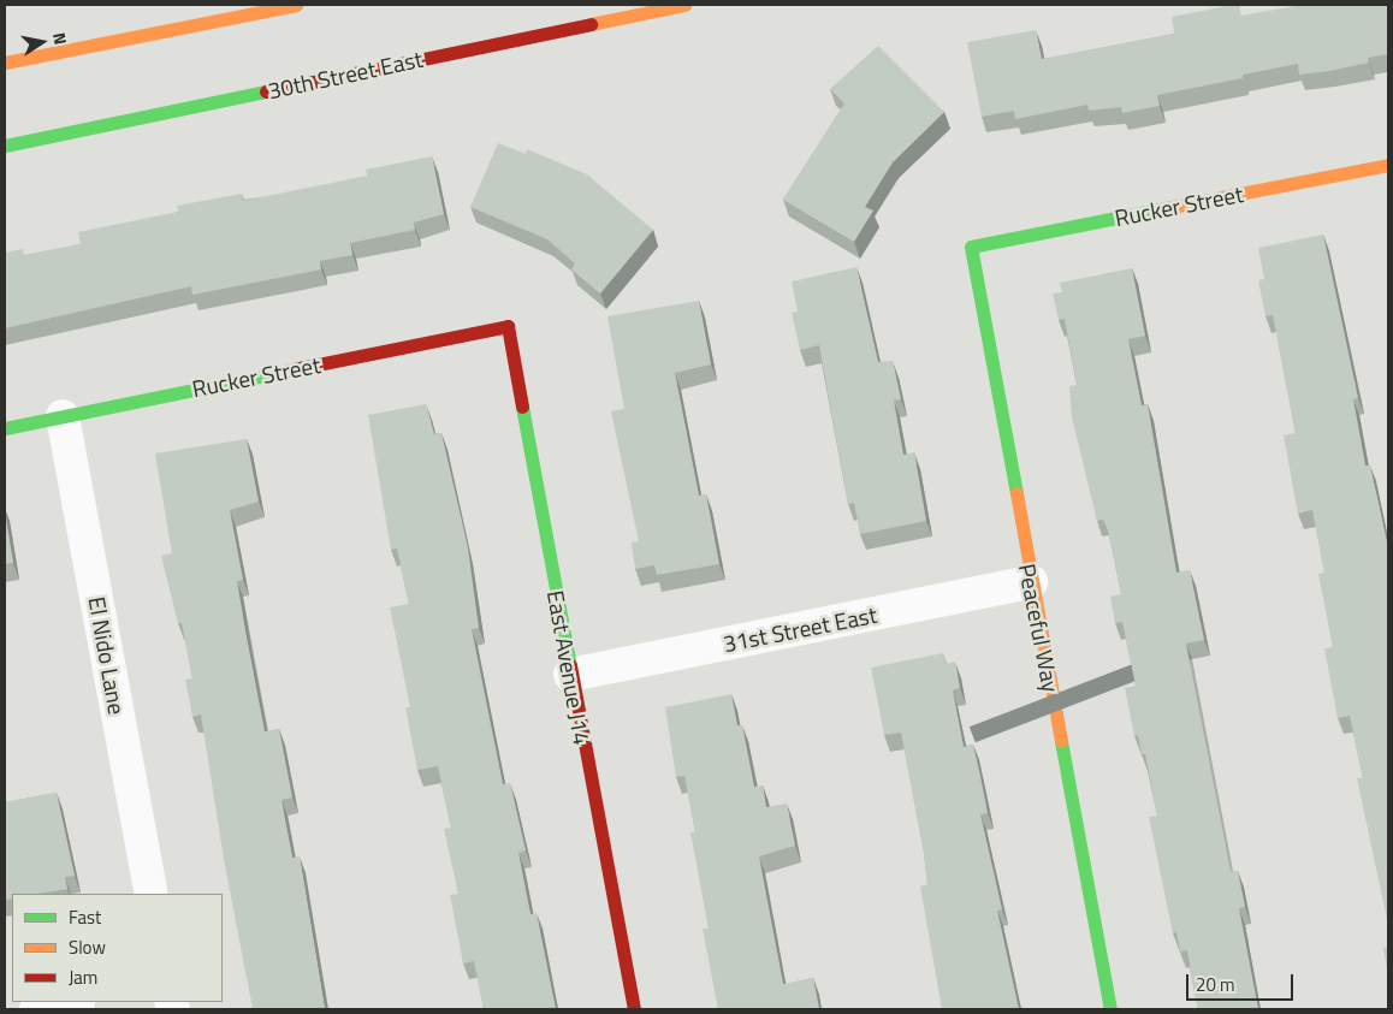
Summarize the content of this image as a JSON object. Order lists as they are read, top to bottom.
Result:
{
  "streets": {
    "street": [
      "30th Street East",
      "Rucker Street",
      "Peaceful Way",
      "31st Street East",
      "El Nido Lane",
      "East Avenue J14"
    ]
  },
  "crossings": [
    ["Rucker Street", "Peaceful Way"],
    ["Rucker Street", "El Nido Lane"],
    ["Rucker Street", "East Avenue J14"],
    ["Peaceful Way", "31st Street East"],
    ["31st Street East", "East Avenue J14"]
  ],
  "legend": ["Fast", "Slow", "Jam"],
  "scale_bar": "20 m",
  "north": "right"
}
